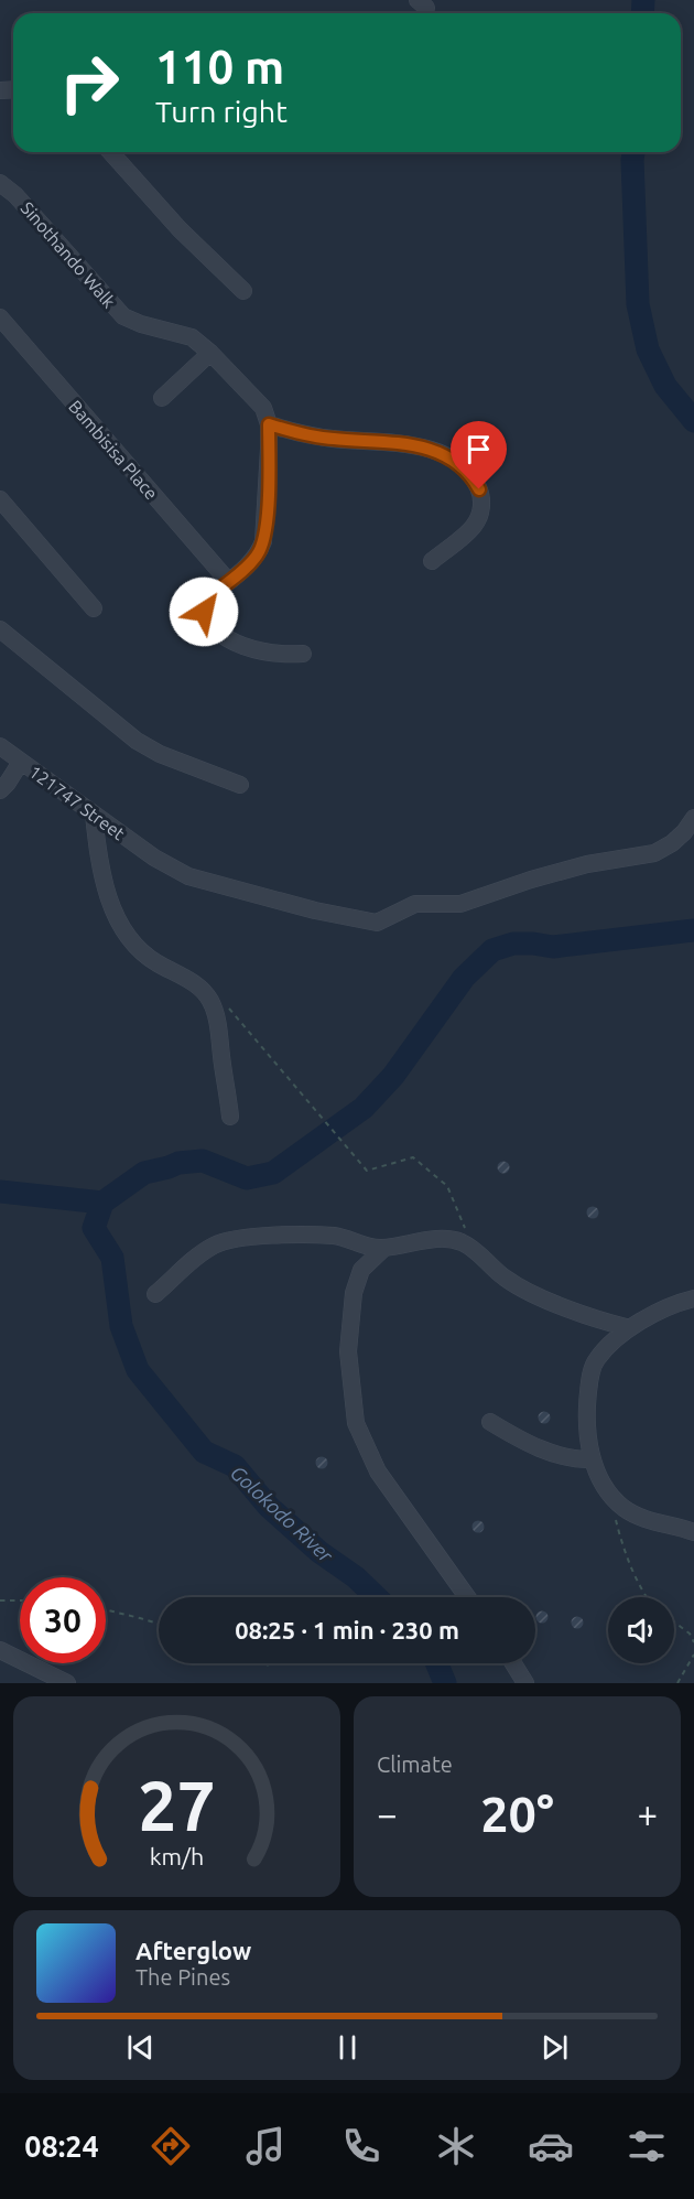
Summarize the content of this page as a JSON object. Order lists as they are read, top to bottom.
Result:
{
  "streets": {
    "street": ["Sinothando Walk", "Bambisisa Place", "121747 Street"]
  },
  "water": ["Golokodo River"],
  "page": {
    "turn": ["110 m", "Turn right"],
    "limit": "30",
    "trip": "08:25 · 1 min · 230 m",
    "tile": "Climate",
    "heat": ["−", "20°", "+"],
    "song": ["Afterglow", "The Pines"],
    "tabs": "08:24",
    "gauge": ["27", "km/h"]
  }
}
